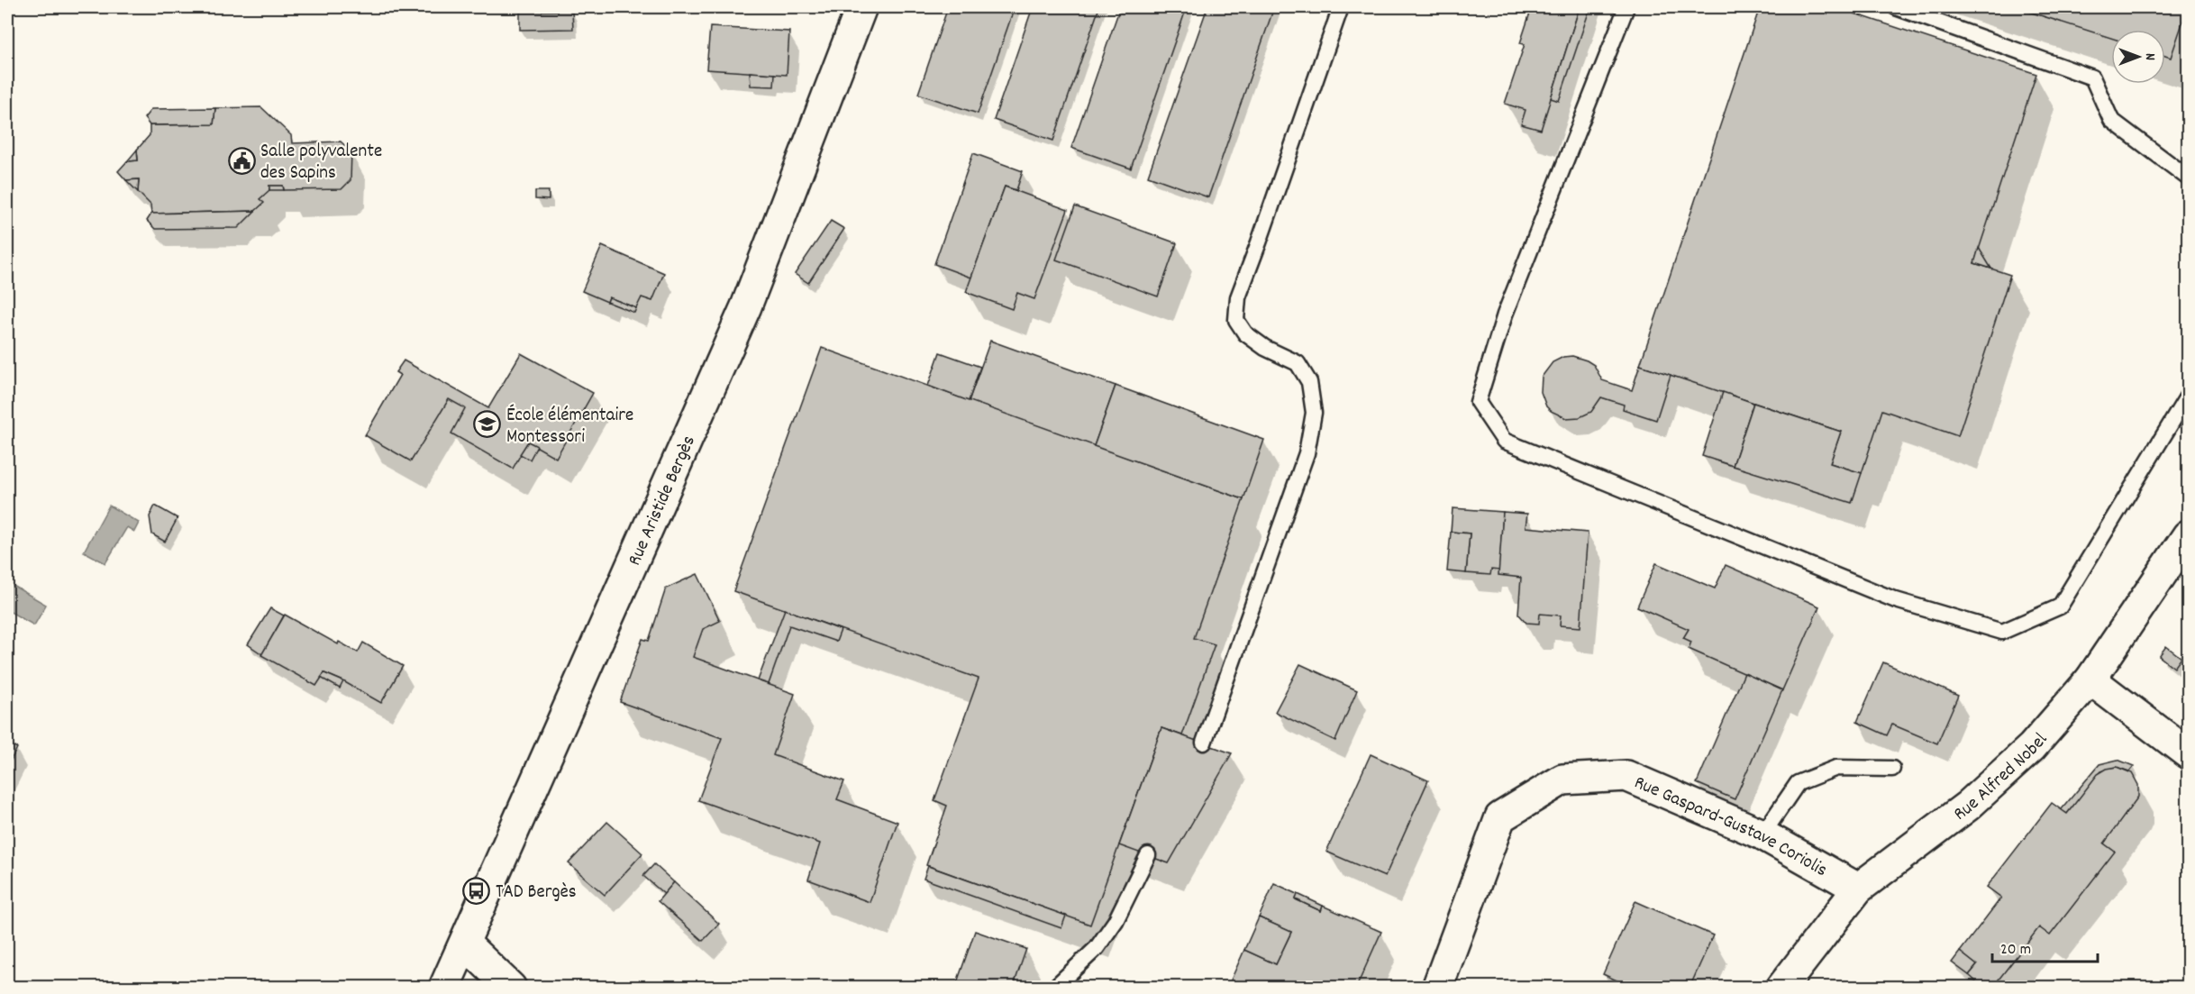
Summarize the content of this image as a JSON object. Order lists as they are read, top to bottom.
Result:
{
  "streets": {
    "street": ["Rue Aristide Bergès", "Rue Alfred Nobel", "Rue Gaspard-Gustave Coriolis"]
  },
  "crossings": [
    ["Rue Alfred Nobel", "Rue Gaspard-Gustave Coriolis"]
  ],
  "places": {
    "public building": ["Salle polyvalente des Sapins"],
    "school or university": ["École élémentaire Montessori"],
    "bus stop": ["TAD Bergès"]
  },
  "scale_bar": "20 m",
  "north": "right"
}
